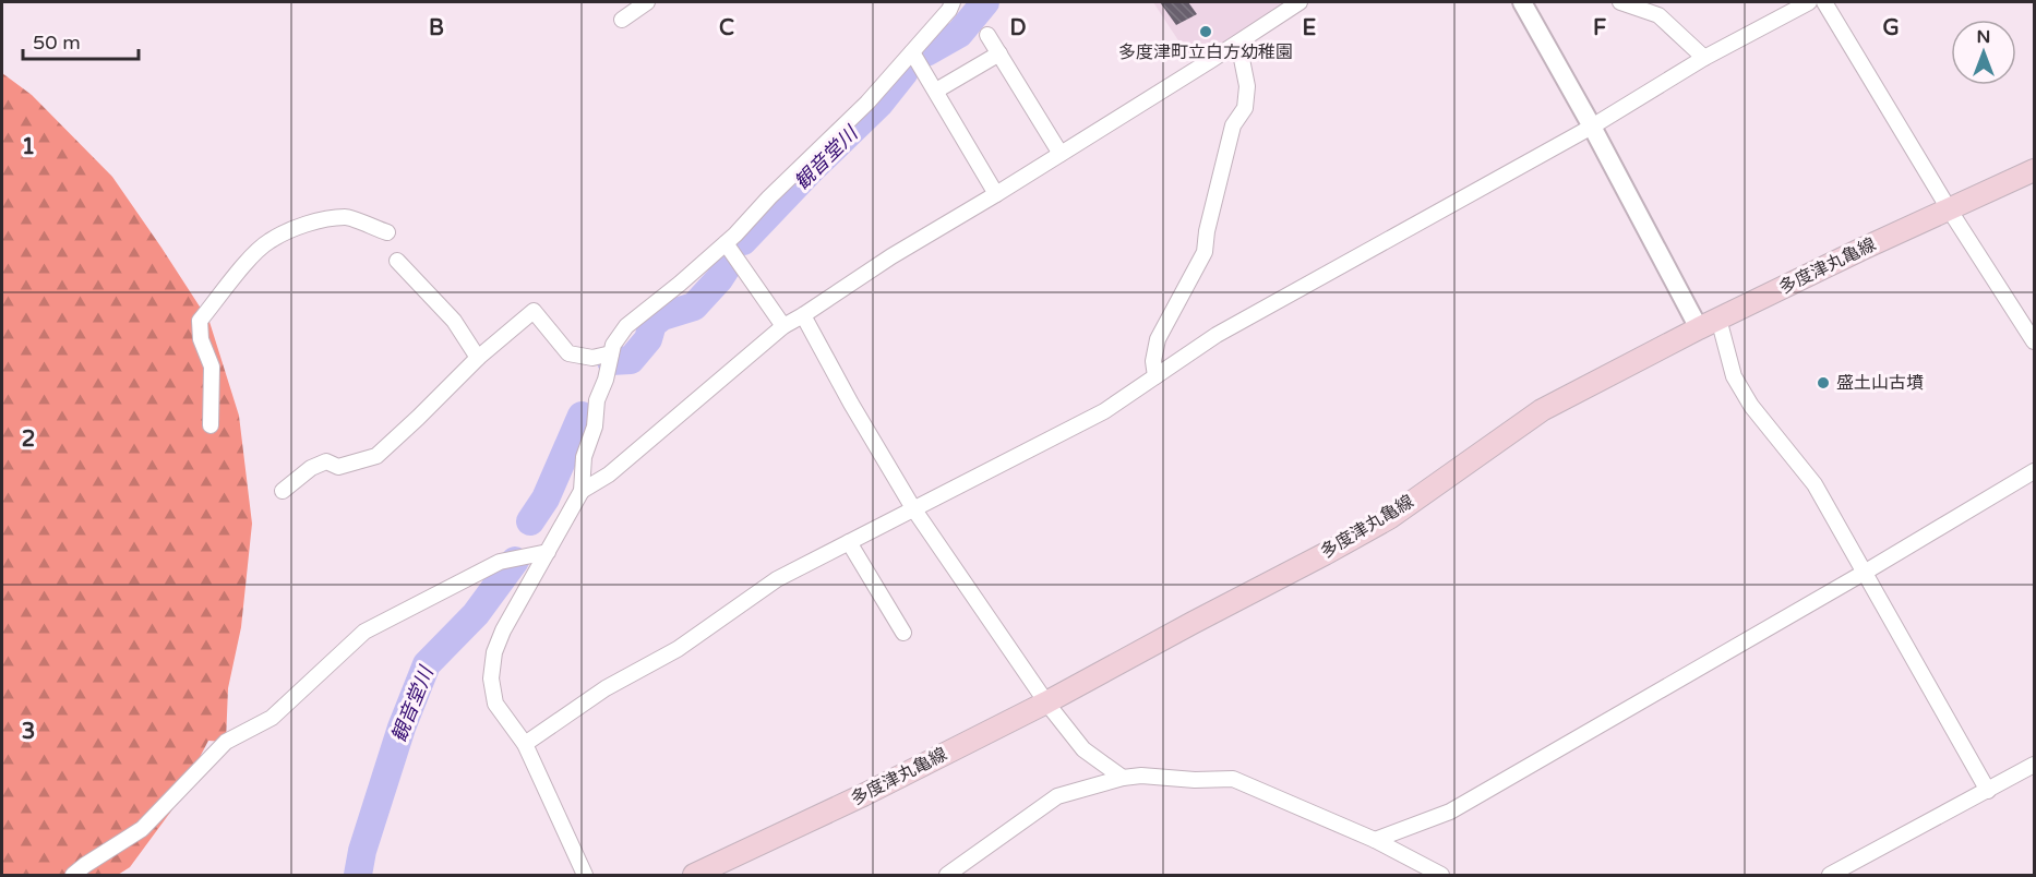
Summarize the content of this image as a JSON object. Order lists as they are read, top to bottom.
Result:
{
  "streets": {
    "main road": ["多度津丸亀線"]
  },
  "water": ["観音堂川"],
  "places": ["多度津町立白方幼稚園", "盛土山古墳"],
  "scale_bar": "50 m",
  "north": "top",
  "grid": {
    "columns": [
      "B",
      "C",
      "D",
      "E",
      "F",
      "G"
    ],
    "rows": ["1", "2", "3"]
  }
}
